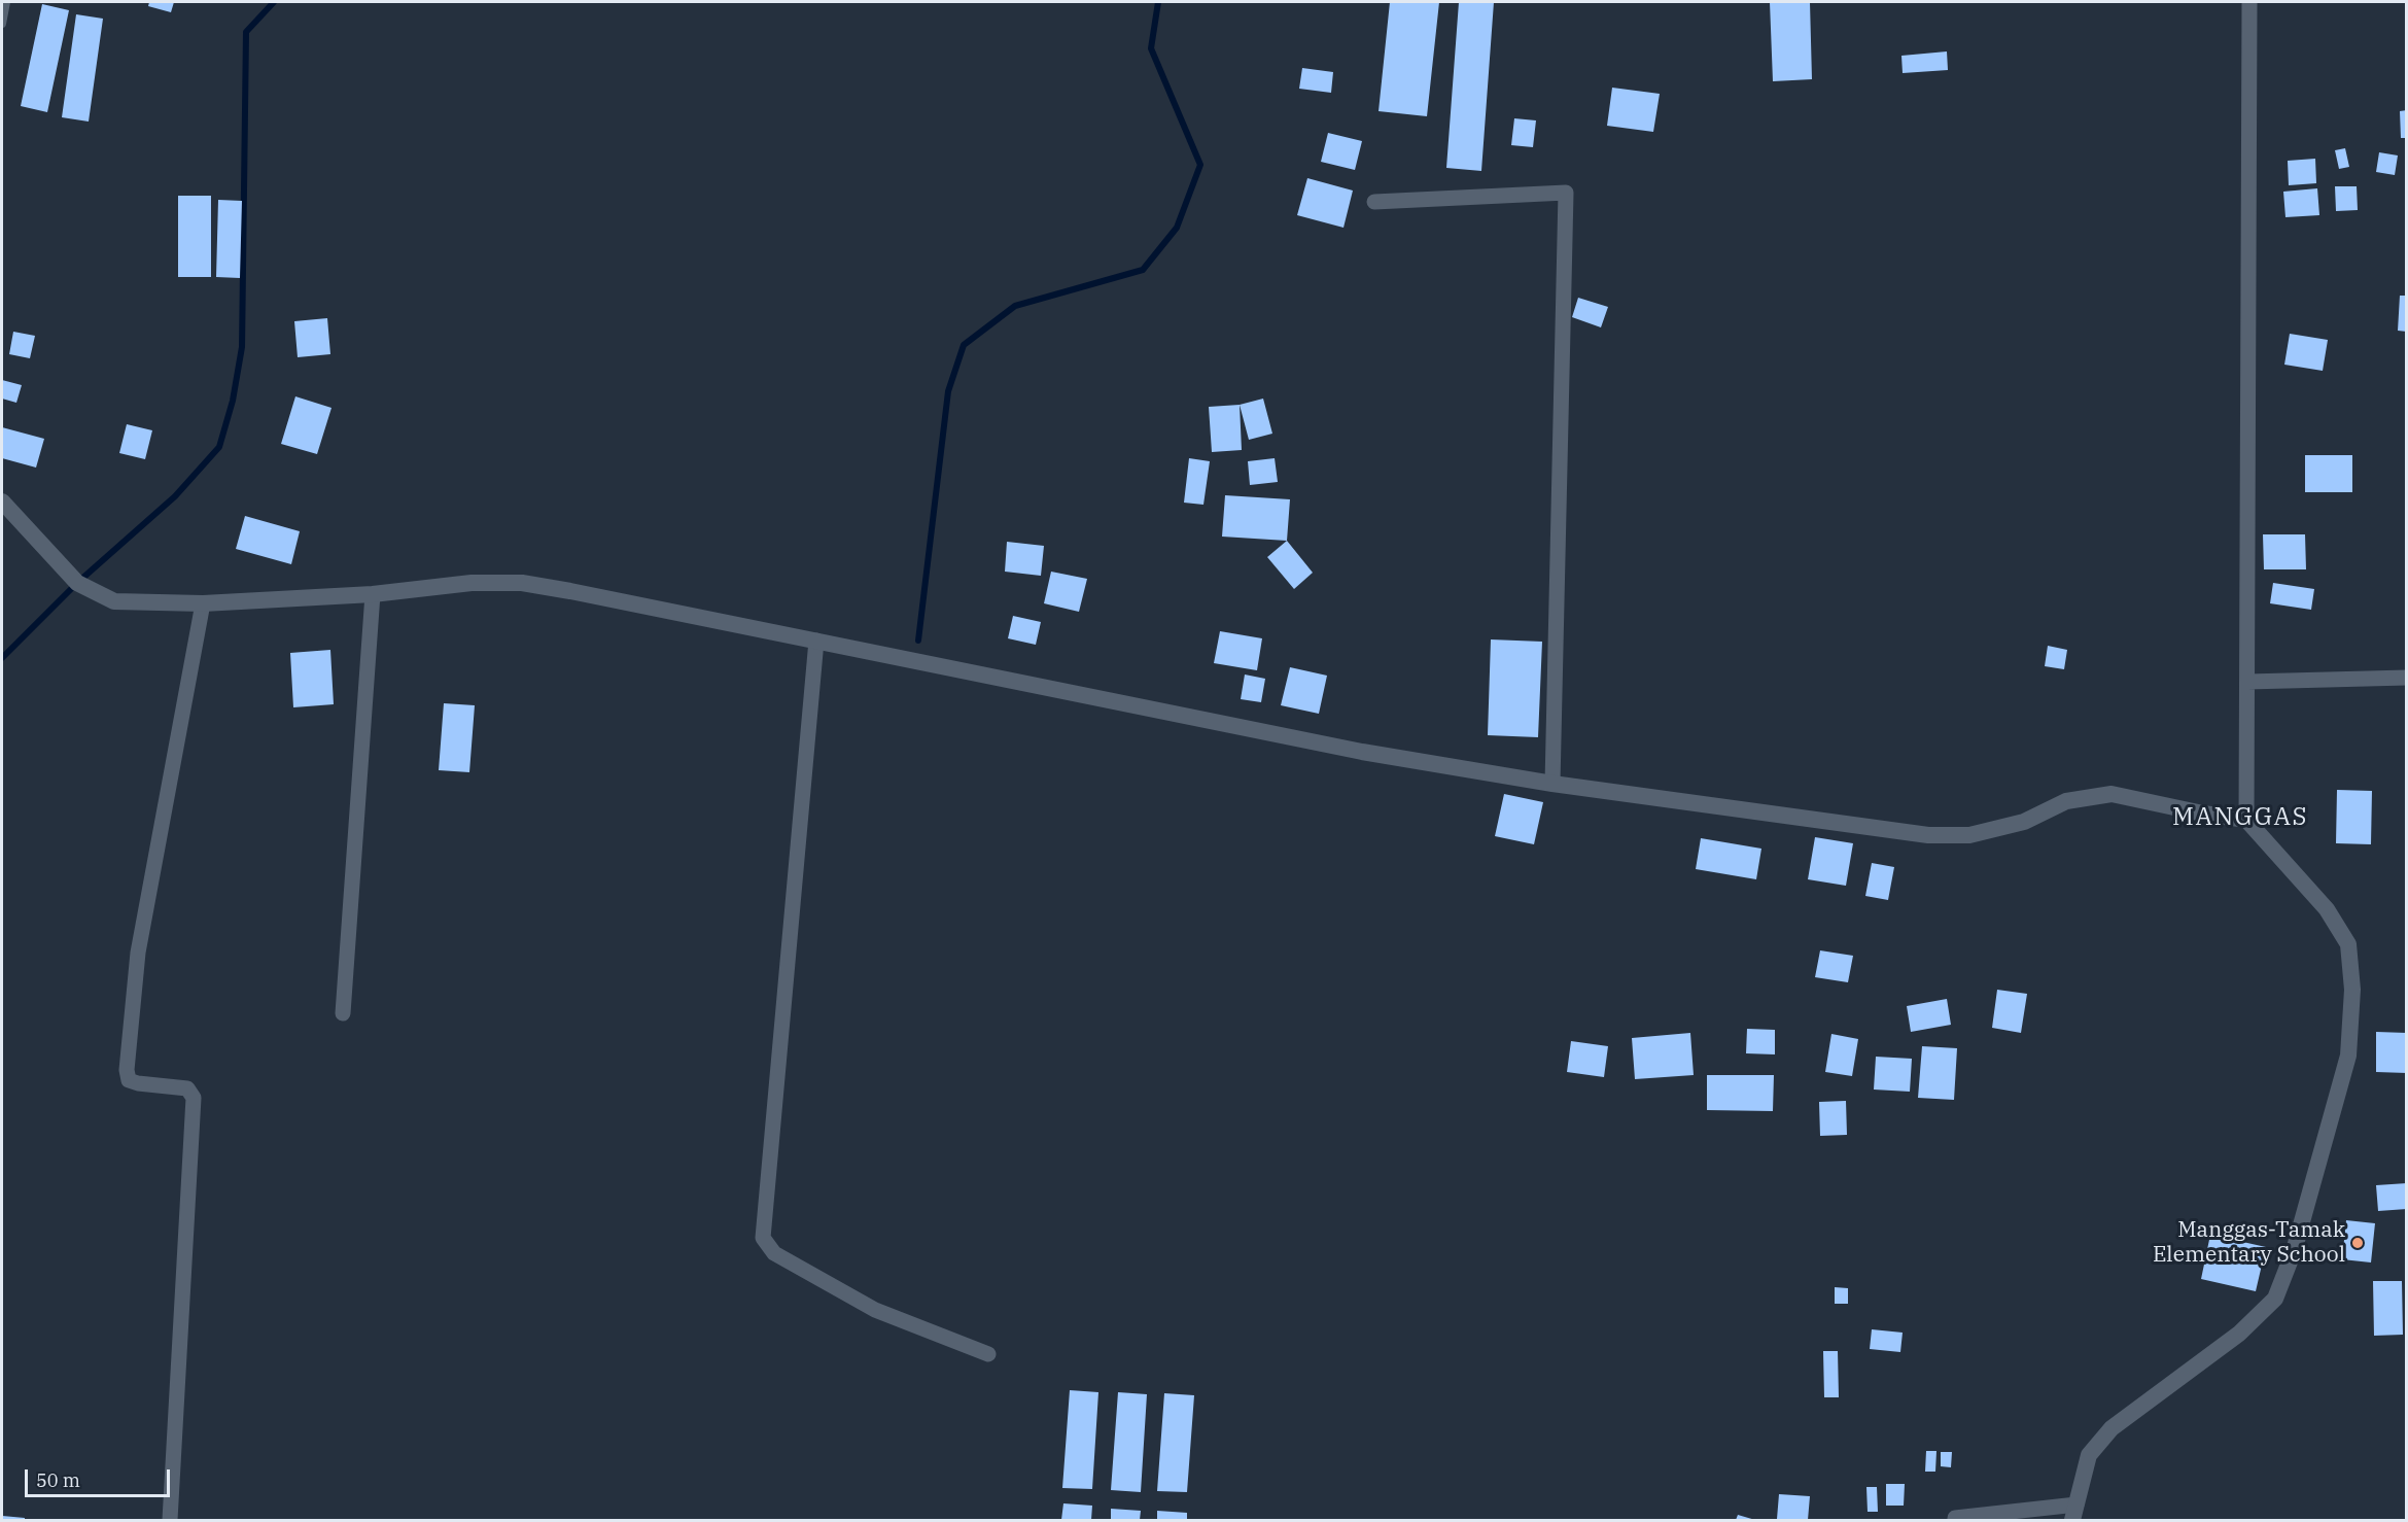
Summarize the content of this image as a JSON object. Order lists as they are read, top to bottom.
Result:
{
  "districts": ["MANGGAS"],
  "places": ["Manggas-Tamak Elementary School"],
  "scale_bar": "50 m"
}
